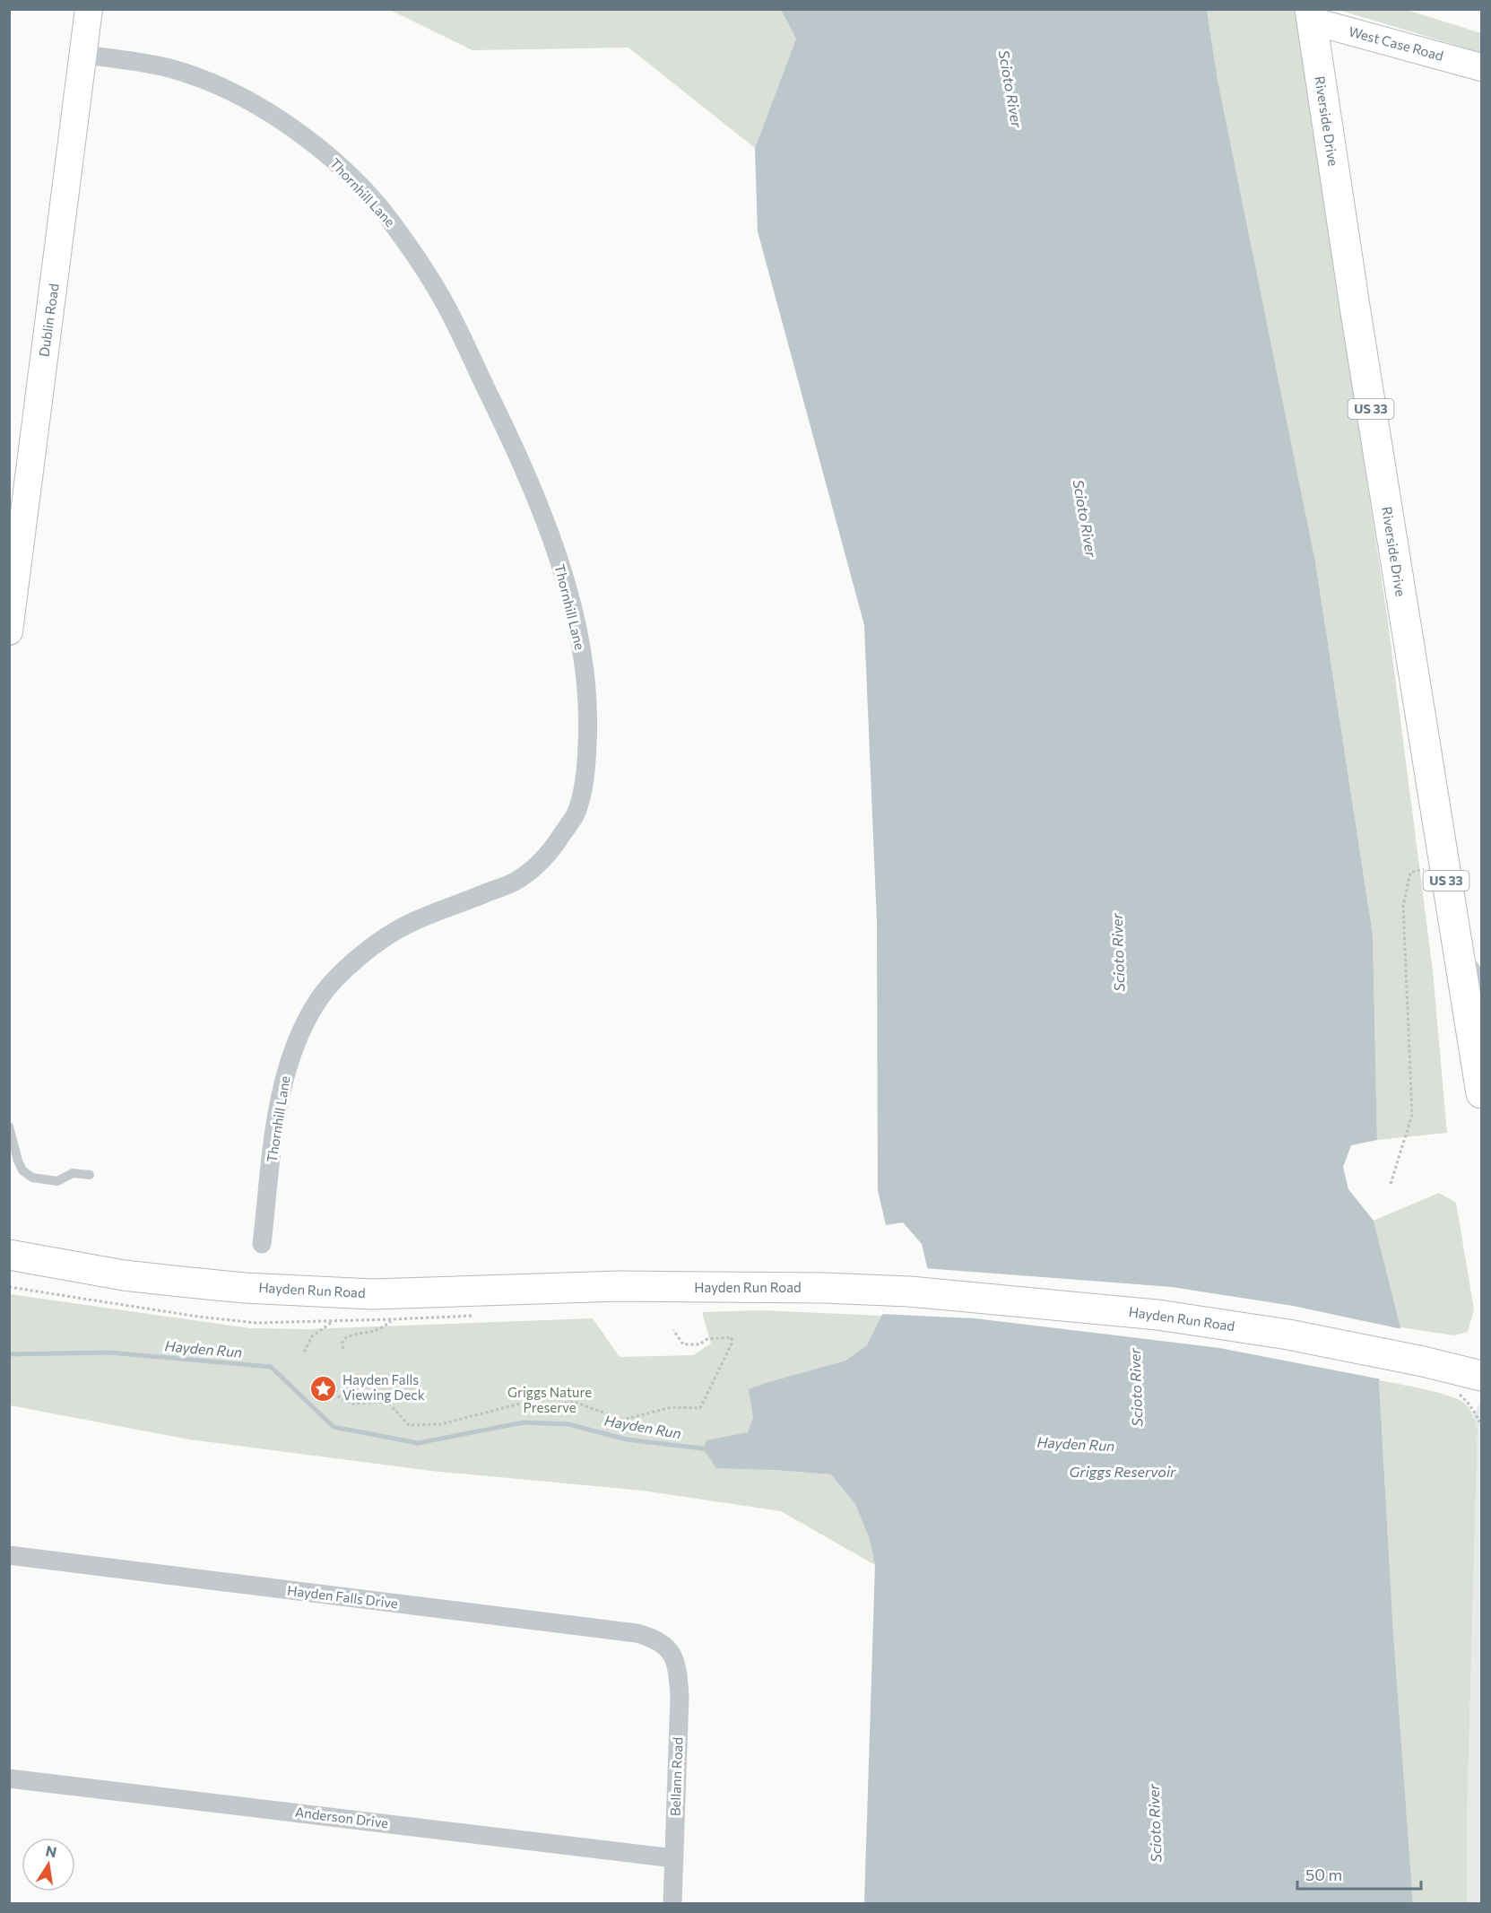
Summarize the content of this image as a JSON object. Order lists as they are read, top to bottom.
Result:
{
  "streets": {
    "main road": [
      "West Case Road",
      "Riverside Drive",
      "Dublin Road",
      "US 33",
      "Hayden Run Road"
    ],
    "street": [
      "Thornhill Lane",
      "Hayden Falls Drive",
      "Bellann Road",
      "Anderson Drive"
    ]
  },
  "crossings": [
    ["West Case Road", "Riverside Drive"],
    ["Thornhill Lane", "Dublin Road"],
    ["Hayden Falls Drive", "Bellann Road"],
    ["Bellann Road", "Anderson Drive"]
  ],
  "water": ["Scioto River", "Hayden Run", "Griggs Reservoir"],
  "parks": ["Griggs Nature Preserve"],
  "places": {
    "place": ["Hayden Falls Viewing Deck"]
  },
  "scale_bar": "50 m",
  "north": "top"
}
